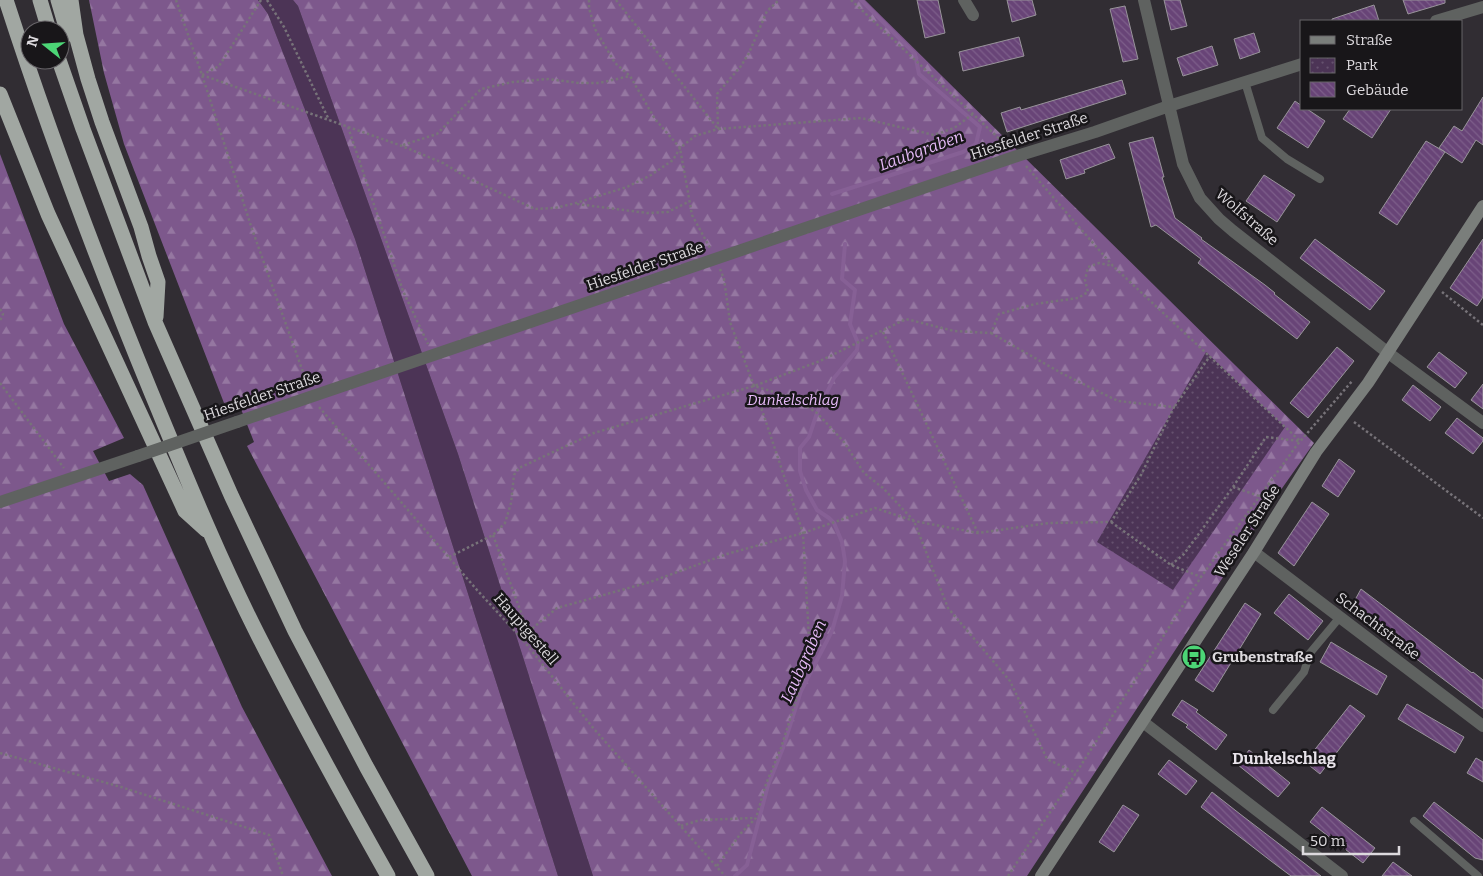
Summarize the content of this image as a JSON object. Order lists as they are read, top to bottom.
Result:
{
  "streets": {
    "main road": ["Weseler Straße"],
    "street": ["Hiesfelder Straße", "Wolfstraße", "Schachtstraße"],
    "path": ["Hauptgestell"]
  },
  "crossings": [
    ["Hiesfelder Straße", "Wolfstraße"],
    ["Hiesfelder Straße", "Hauptgestell"],
    ["Wolfstraße", "Weseler Straße"],
    ["Weseler Straße", "Schachtstraße"]
  ],
  "districts": ["Dunkelschlag"],
  "water": ["Laubgraben"],
  "parks": ["Dunkelschlag"],
  "places": {
    "bus stop": ["Grubenstraße"]
  },
  "legend": ["Straße", "Park", "Gebäude"],
  "scale_bar": "50 m",
  "north": "left"
}
